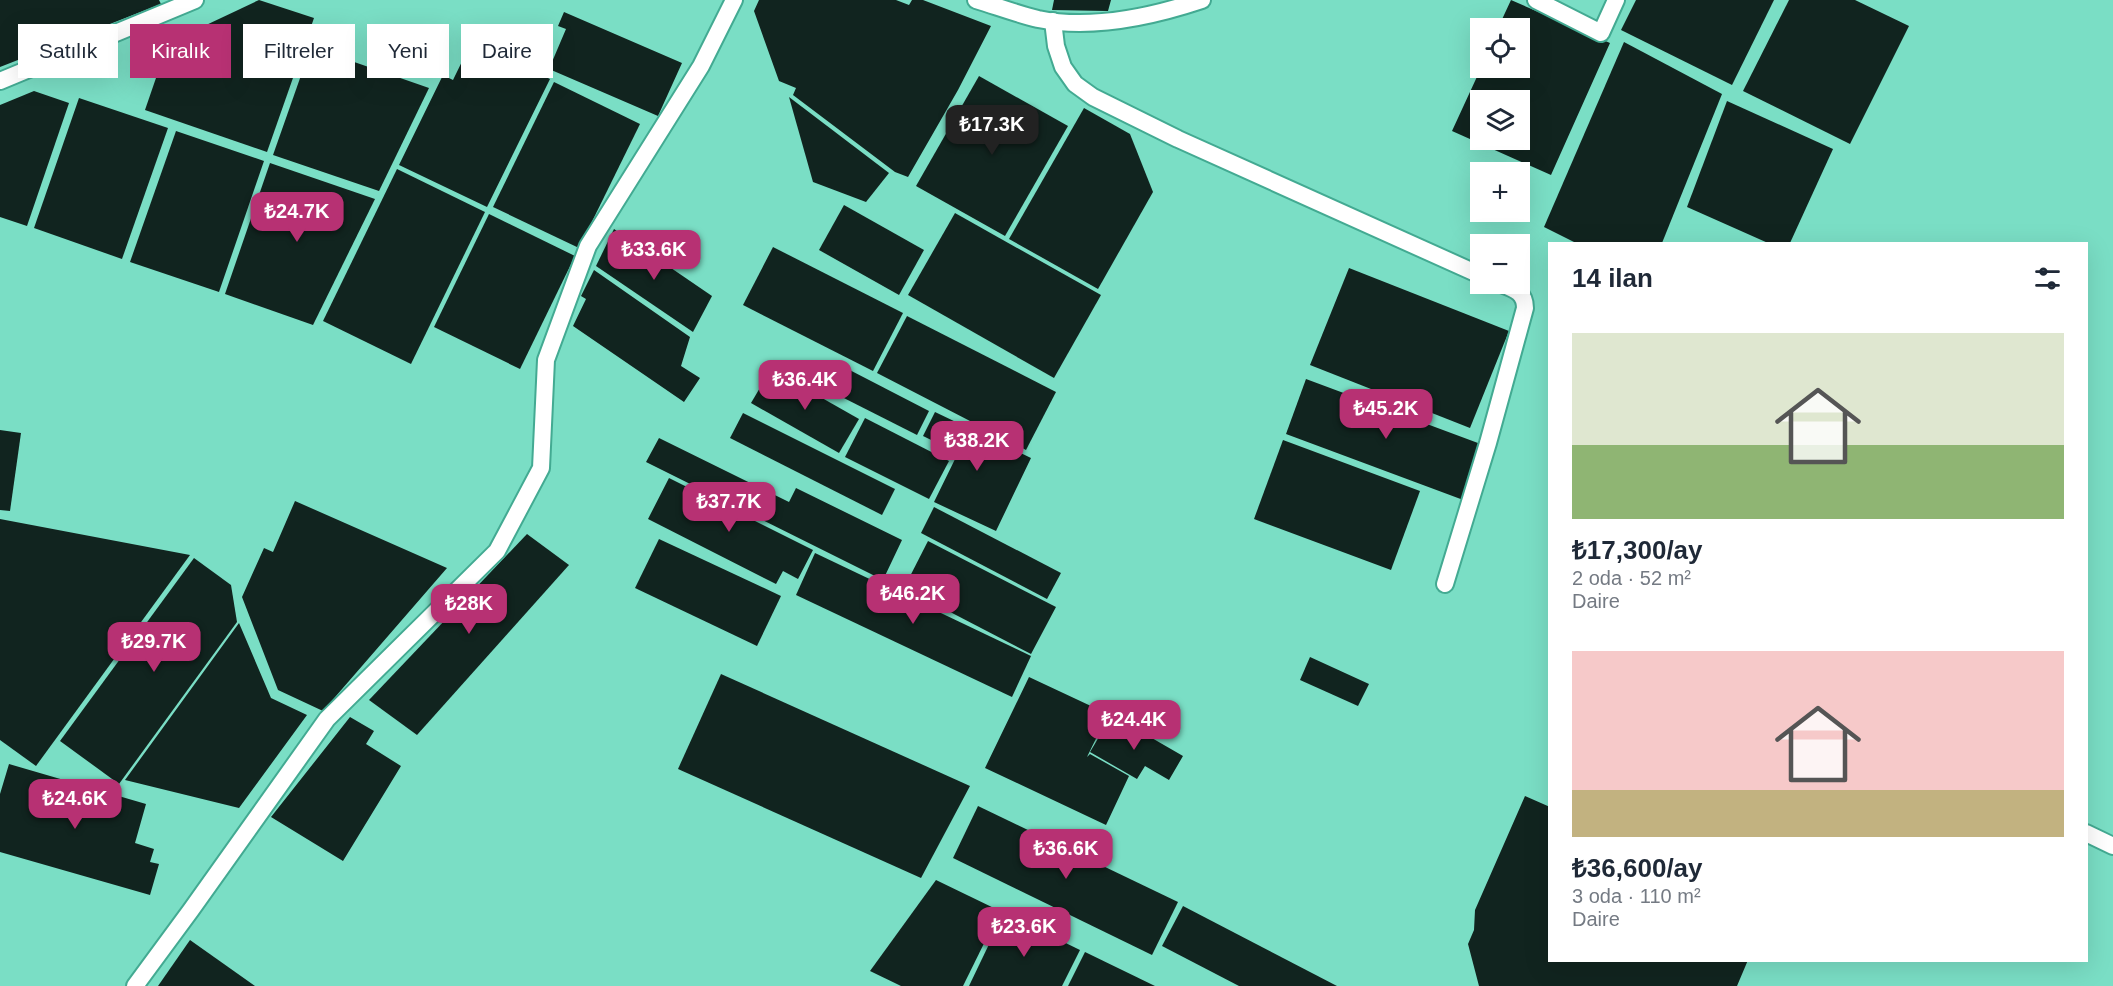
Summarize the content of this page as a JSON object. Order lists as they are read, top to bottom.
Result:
{
  "page": {
    "map_buttons": ["+", "−"],
    "chip": [
      "Satılık",
      "Kiralık",
      "Filtreler",
      "Yeni",
      "Daire"
    ],
    "price": [
      "₺17.3K",
      "₺24.7K",
      "₺33.6K",
      "₺36.4K",
      "₺45.2K",
      "₺38.2K",
      "₺37.7K",
      "₺46.2K",
      "₺28K",
      "₺29.7K",
      "₺24.4K",
      "₺24.6K",
      "₺36.6K",
      "₺23.6K"
    ],
    "heading": "14 ilan",
    "list": [
      {
        "name": "₺17,300/ay",
        "note": "2 oda · 52 m² · Daire"
      },
      {
        "name": "₺36,600/ay",
        "note": "3 oda · 110 m² · Daire"
      }
    ]
  }
}
